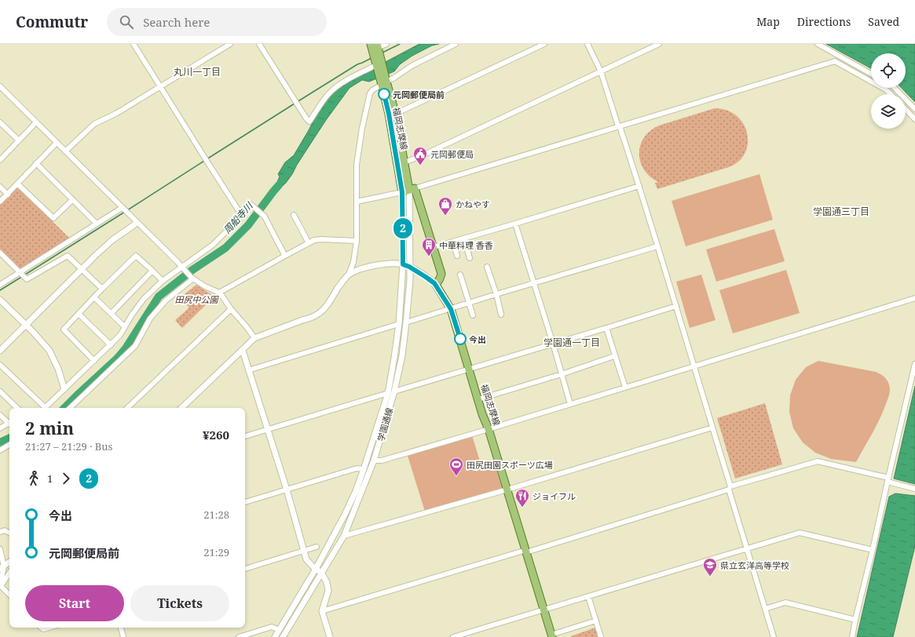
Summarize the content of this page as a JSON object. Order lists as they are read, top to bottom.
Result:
{
  "streets": {
    "main road": ["福岡志摩線"],
    "street": ["学園通線"]
  },
  "crossings": [
    ["福岡志摩線", "学園通線"]
  ],
  "districts": ["丸川一丁目", "学園通三丁目", "学園通一丁目"],
  "water": ["周船寺川"],
  "parks": ["田尻中公園"],
  "places": {
    "other": ["元岡郵便局前", "今出"],
    "public building": ["元岡郵便局"],
    "shop": ["かねやす"],
    "building": ["中華料理 香香"],
    "sports": ["田尻田園スポーツ広場"],
    "restaurant": ["ジョイフル"],
    "school or university": ["県立玄洋高等学校"]
  },
  "lines": ["bus line 2"],
  "page": {
    "header": "Commutr",
    "search": "Search here",
    "nav": ["Map", "Directions", "Saved"],
    "on_map": "2",
    "heading": ["2 min", "21:27 – 21:29 · Bus", "¥260"],
    "legs": ["1", "2"],
    "list": [
      {
        "name": "今出",
        "value": "21:28"
      },
      {
        "name": "元岡郵便局前",
        "value": "21:29"
      }
    ],
    "buttons": ["Start", "Tickets"]
  }
}
